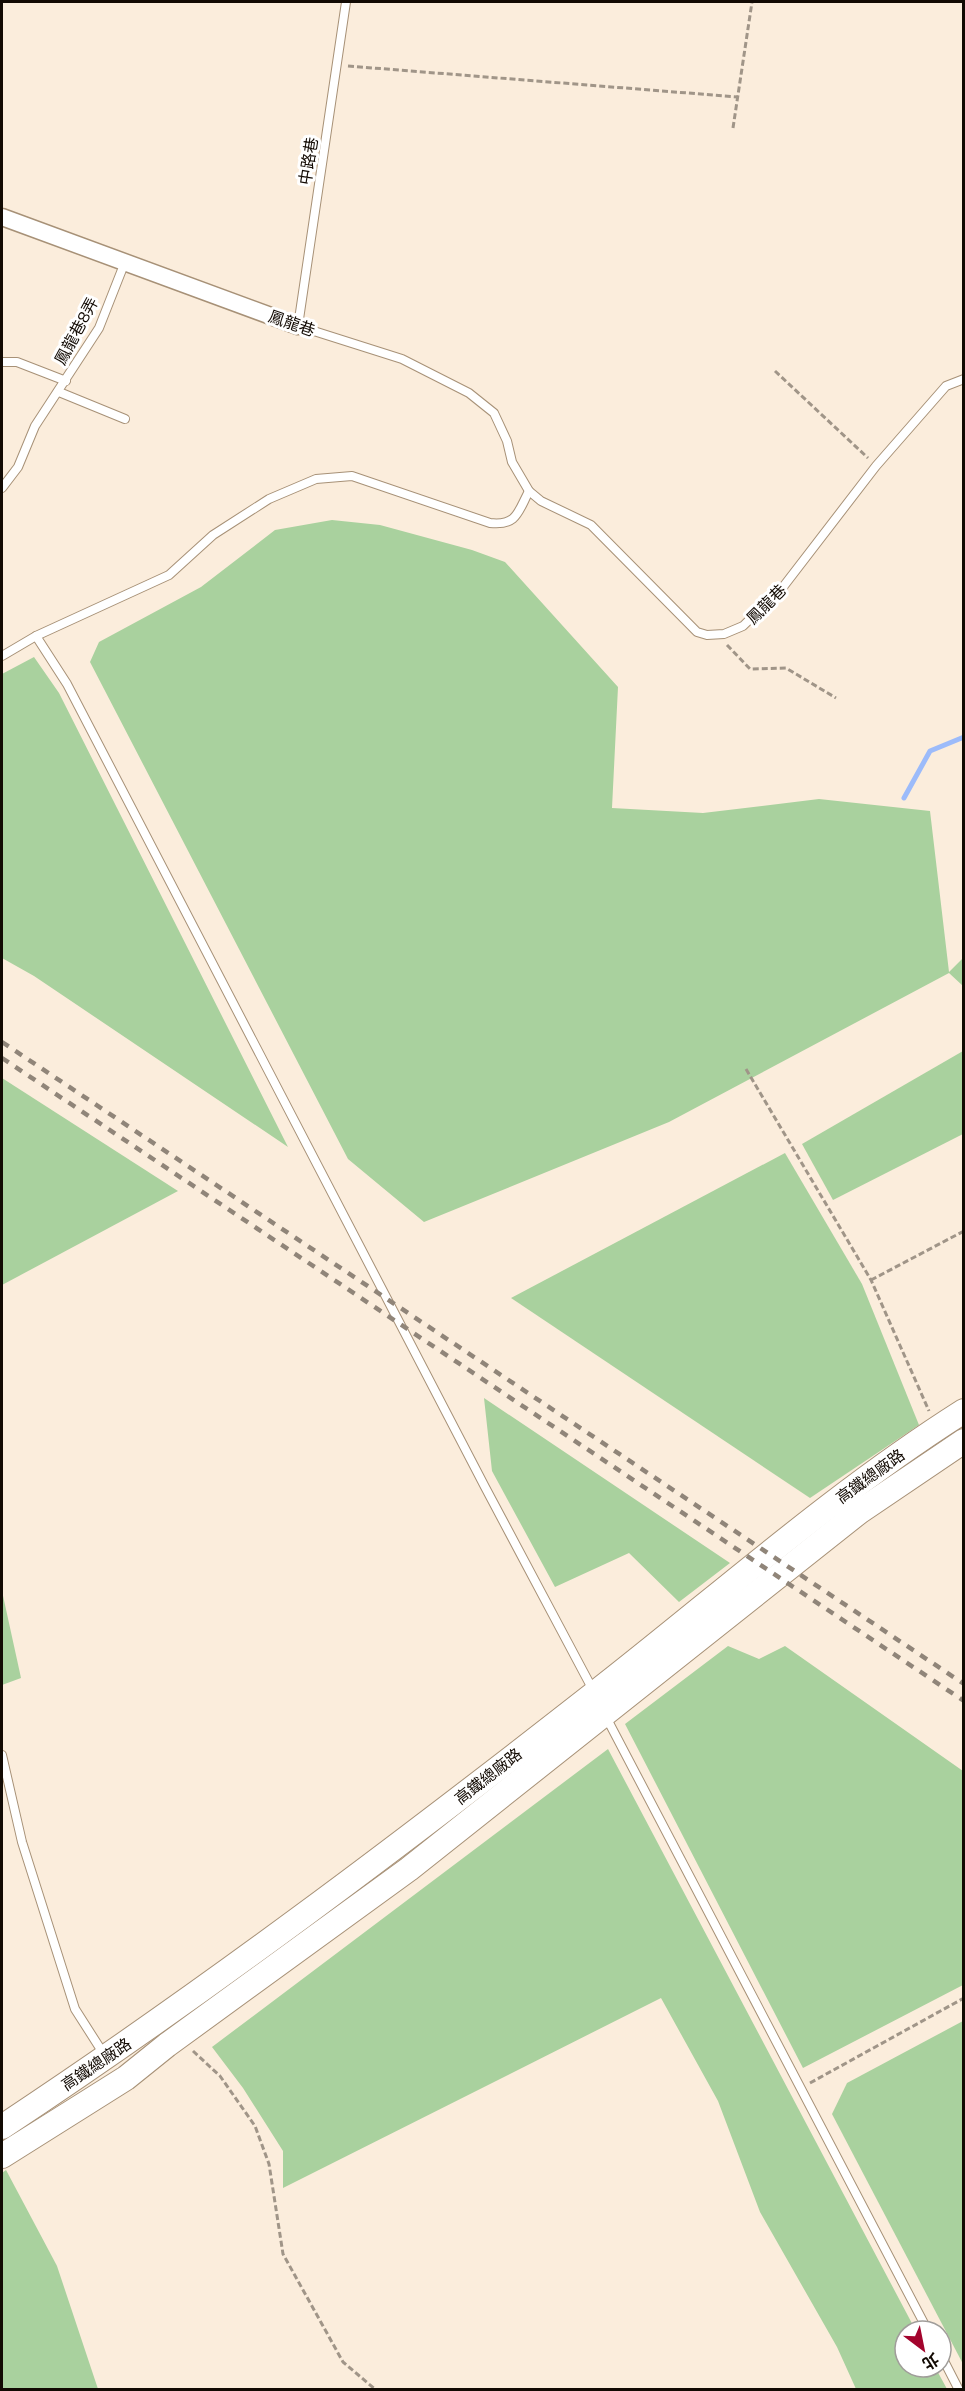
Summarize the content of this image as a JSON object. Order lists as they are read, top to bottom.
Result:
{
  "streets": {
    "street": ["鳳龍巷", "高鐵總廠路"],
    "lane": ["中路巷", "鳳龍巷8弄"]
  },
  "crossings": [
    ["中路巷", "鳳龍巷"],
    ["鳳龍巷", "鳳龍巷8弄"]
  ],
  "north": "bottom right"
}
